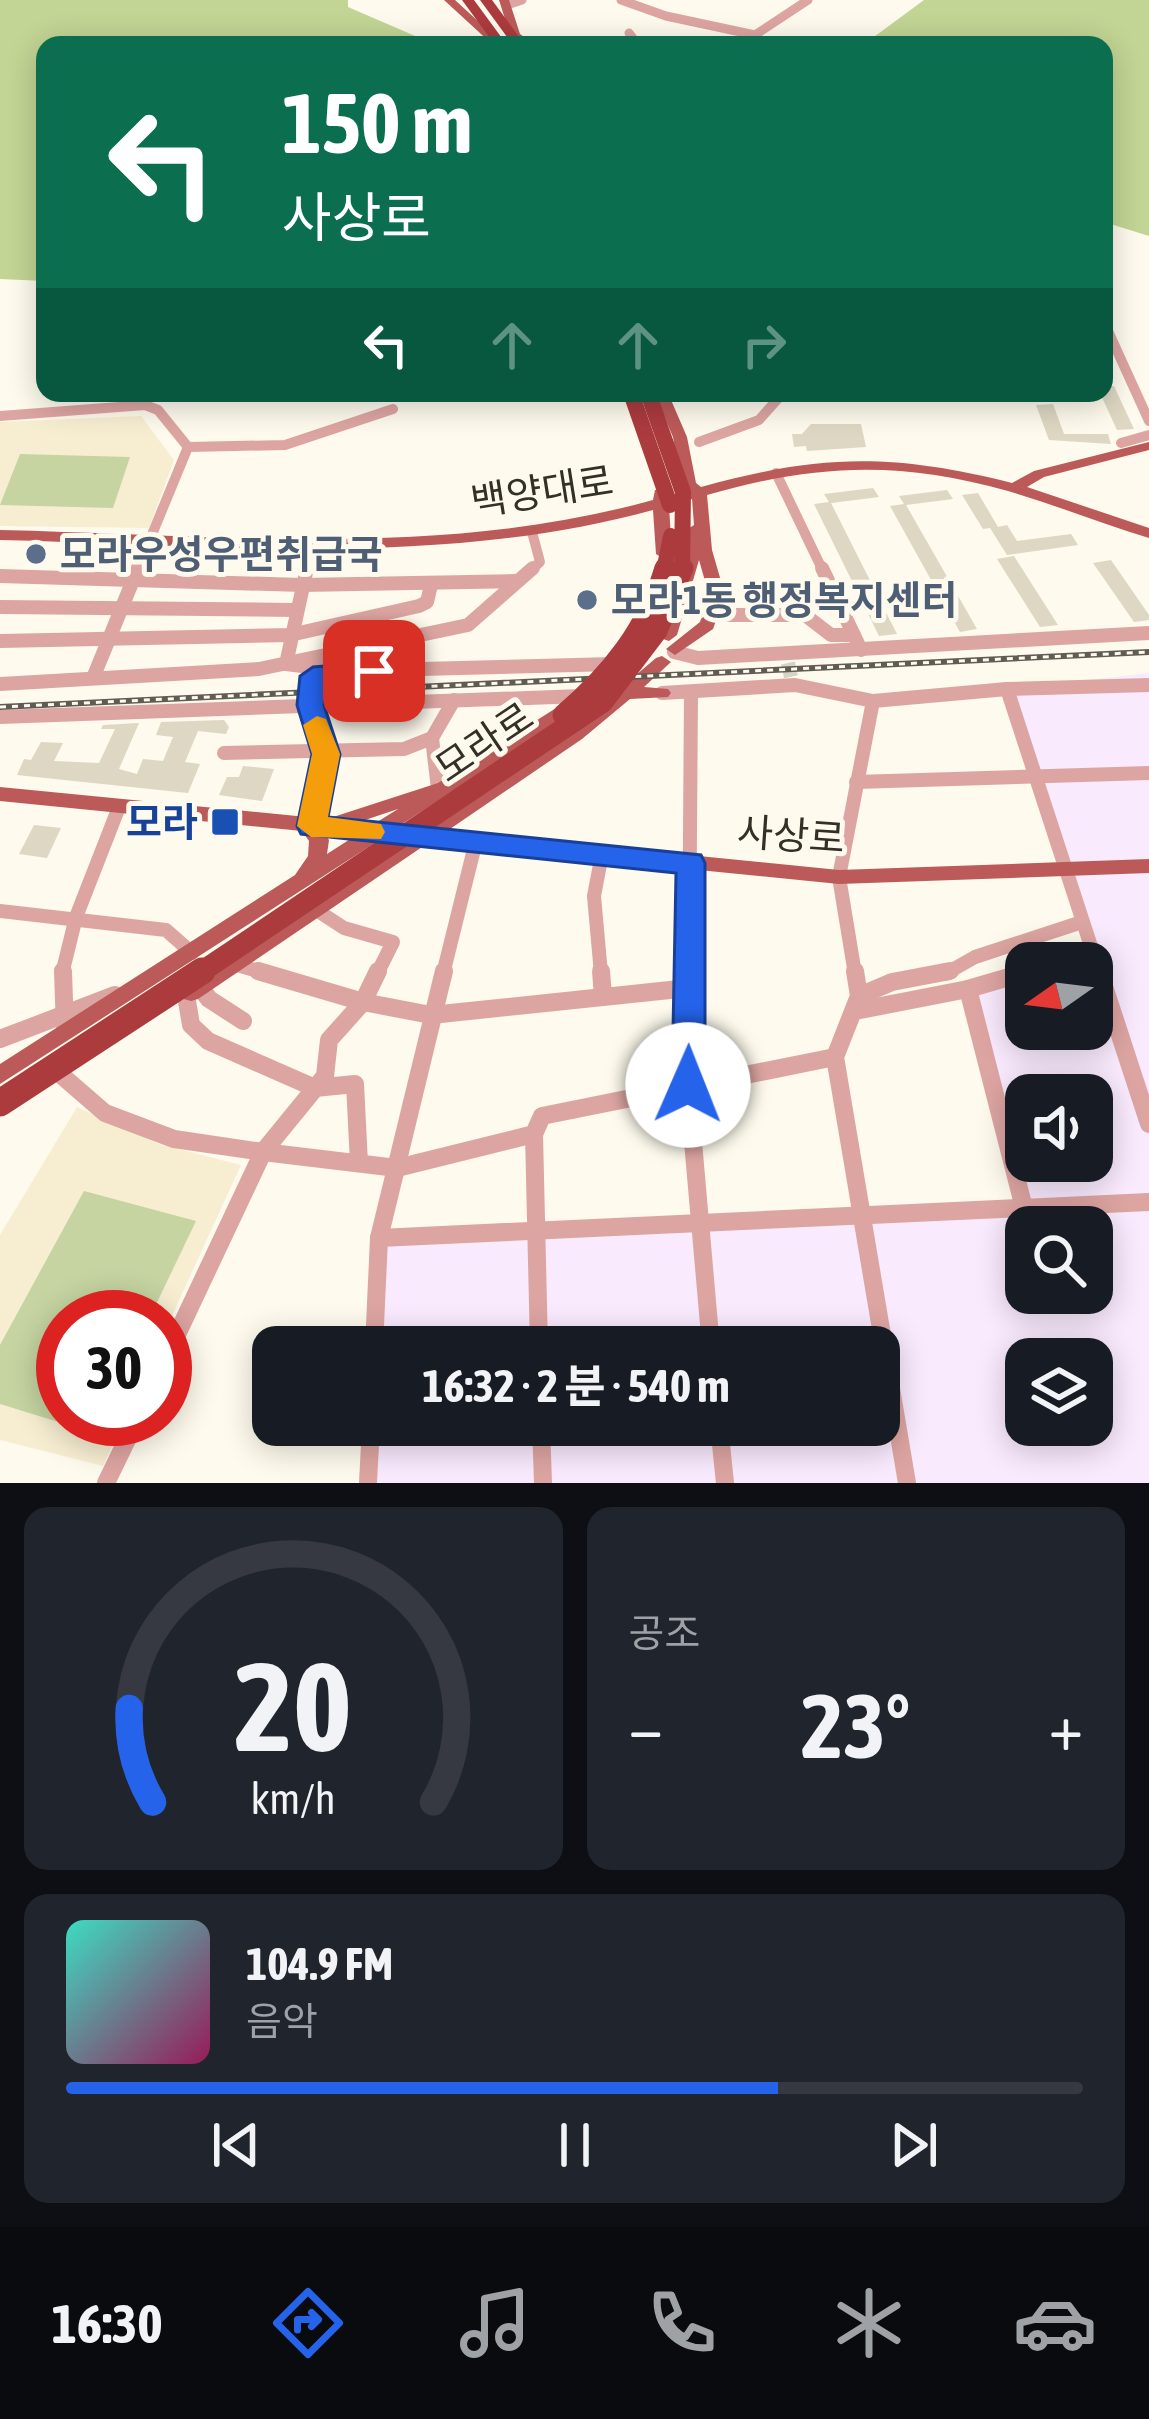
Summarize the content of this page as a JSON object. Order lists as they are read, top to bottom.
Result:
{
  "streets": {
    "highway": ["모라로"],
    "main road": ["백양대로", "사상로"]
  },
  "crossings": [
    ["모라로", "사상로"]
  ],
  "places": {
    "other": ["모라우성우편취급국", "모라1동 행정복지센터"],
    "transit": ["모라"]
  },
  "north": "left",
  "page": {
    "turn": ["150 m", "사상로"],
    "limit": "30",
    "trip": "16:32 · 2 분 · 540 m",
    "tile": "공조",
    "heat": ["−", "23°", "+"],
    "song": ["104.9 FM", "음악"],
    "tabs": "16:30",
    "gauge": ["20", "km/h"]
  }
}
